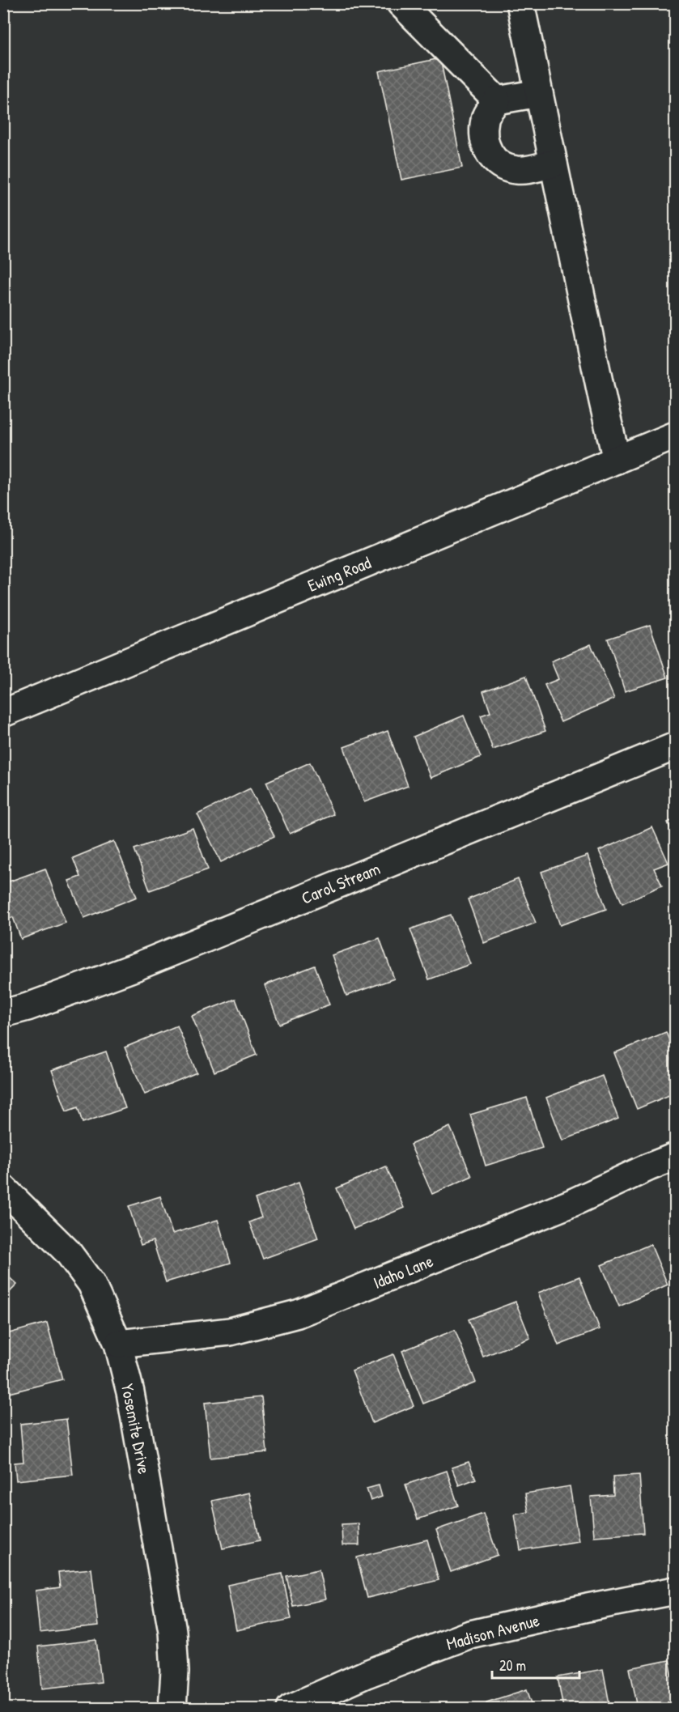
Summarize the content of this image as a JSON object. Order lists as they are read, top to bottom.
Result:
{
  "streets": {
    "street": [
      "Ewing Road",
      "Carol Stream",
      "Idaho Lane",
      "Yosemite Drive",
      "Madison Avenue"
    ]
  },
  "crossings": [
    ["Idaho Lane", "Yosemite Drive"]
  ],
  "scale_bar": "20 m"
}
